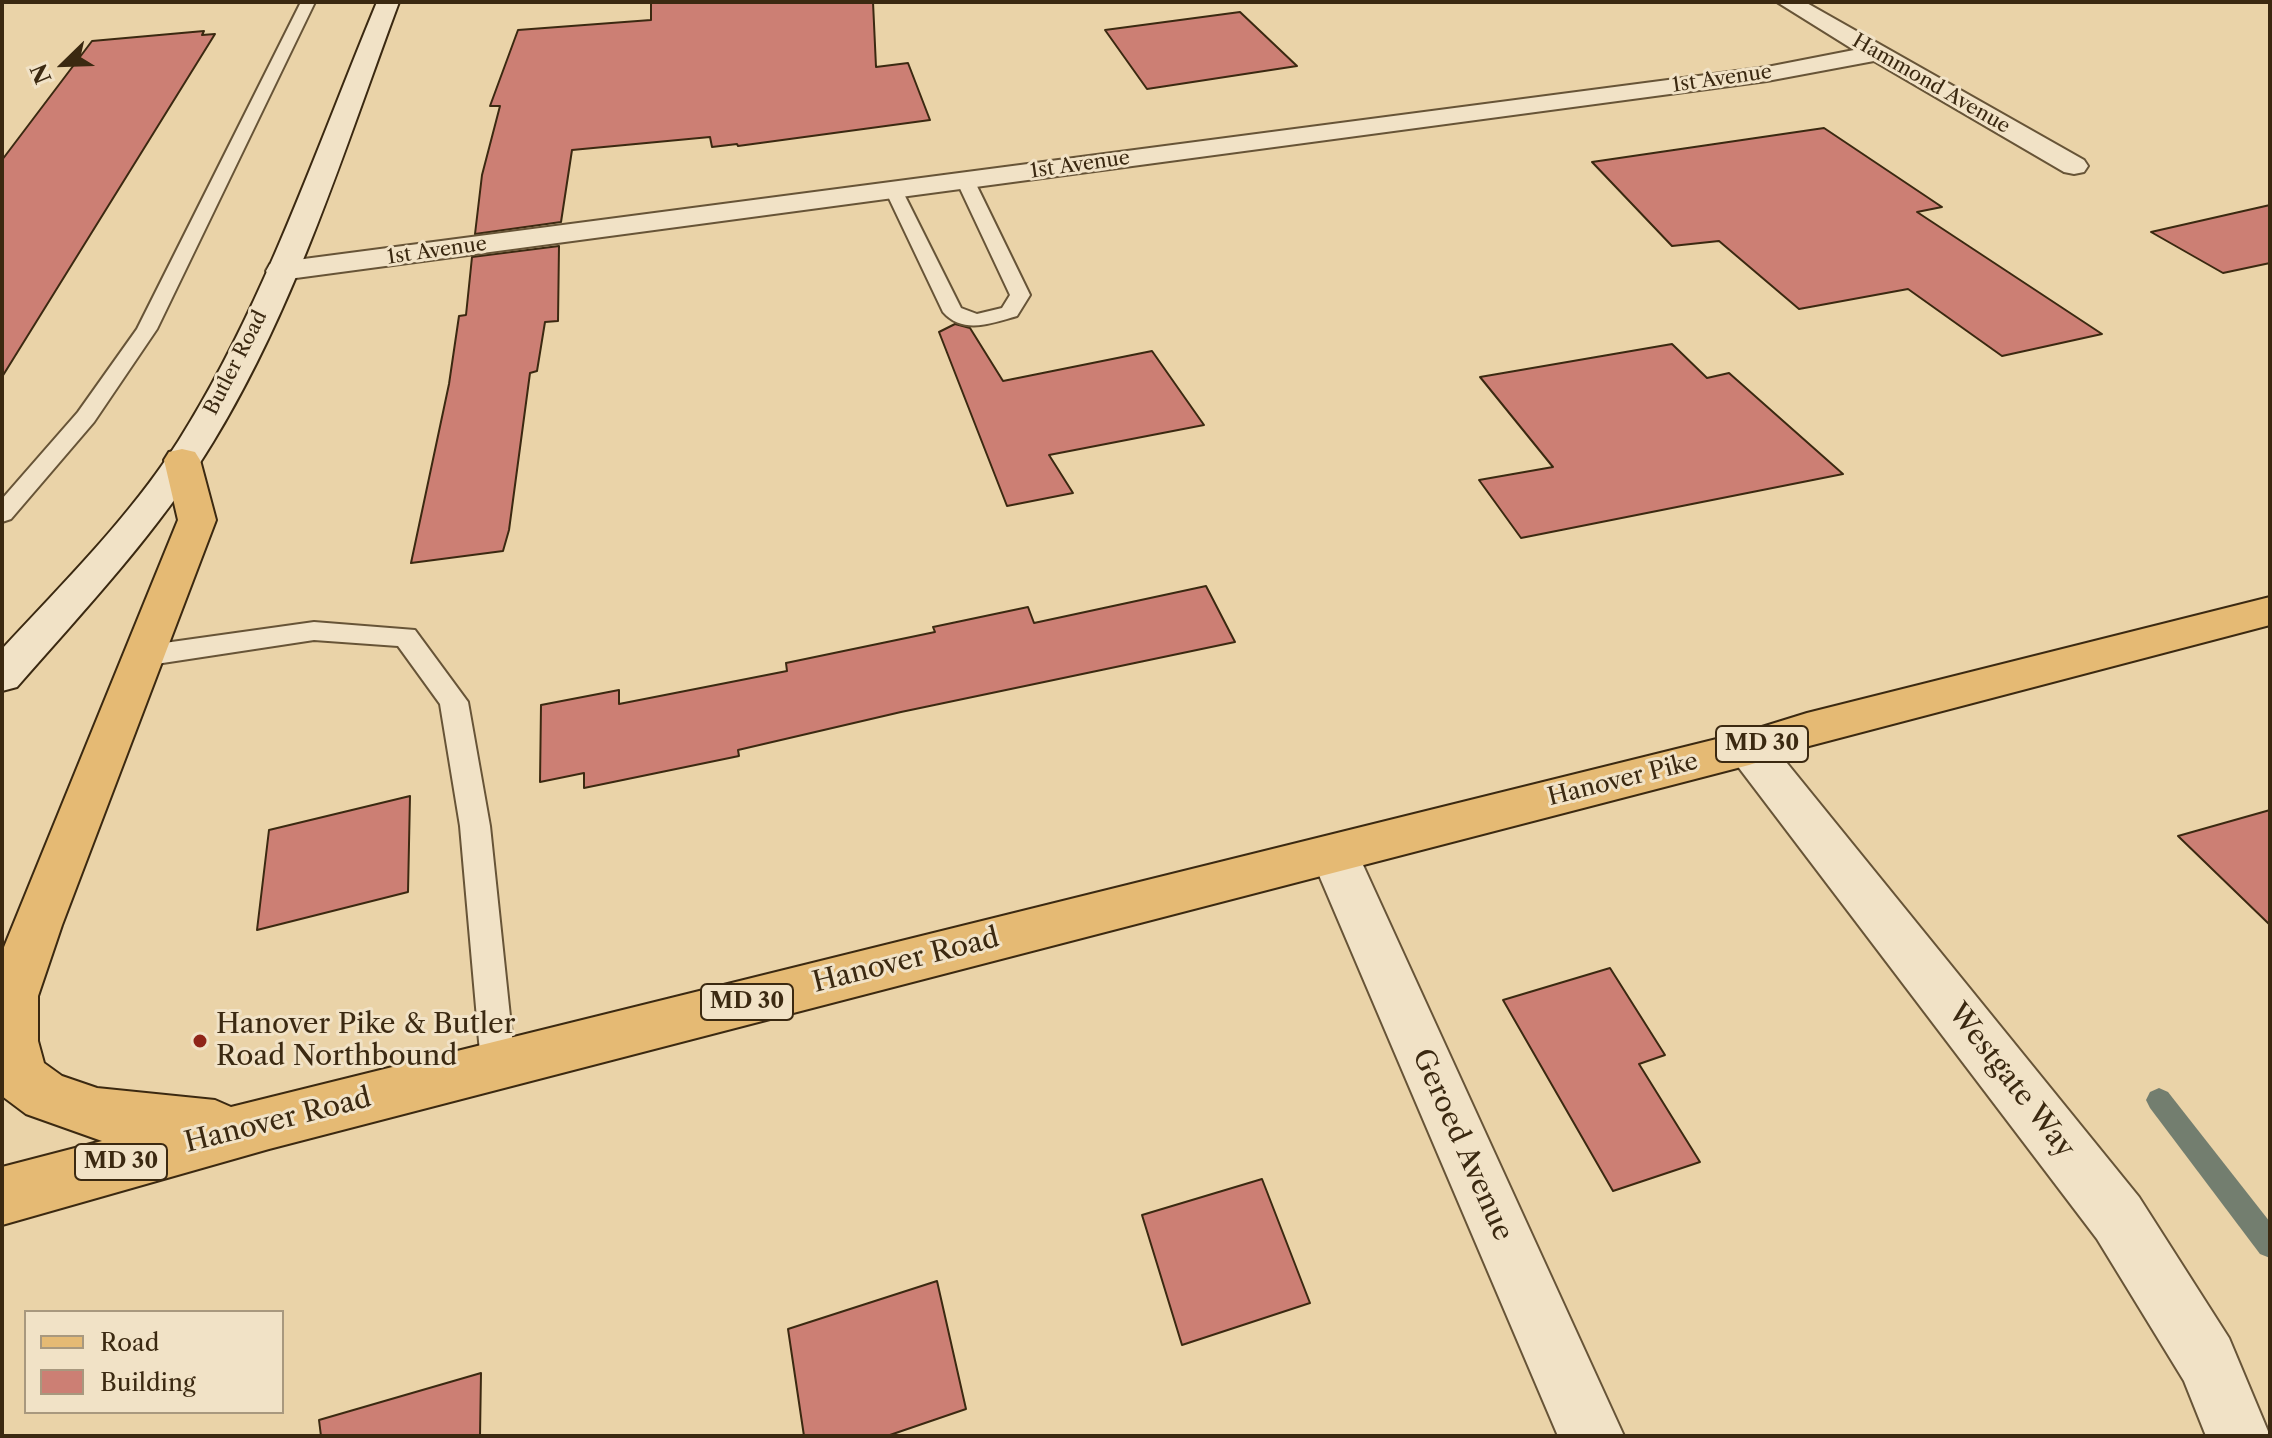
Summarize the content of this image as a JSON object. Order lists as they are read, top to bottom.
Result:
{
  "streets": {
    "main road": ["MD 30", "Hanover Pike", "Hanover Road"],
    "street": [
      "1st Avenue",
      "Hammond Avenue",
      "Butler Road",
      "Westgate Way",
      "Geroed Avenue"
    ]
  },
  "crossings": [
    ["1st Avenue", "Hammond Avenue"],
    ["1st Avenue", "Butler Road"],
    ["Hanover Pike", "Hanover Road"],
    ["Hanover Pike", "Westgate Way"],
    ["Hanover Pike", "Geroed Avenue"]
  ],
  "places": ["Hanover Pike & Butler Road Northbound"],
  "legend": ["Road", "Building"],
  "north": "bottom left"
}
